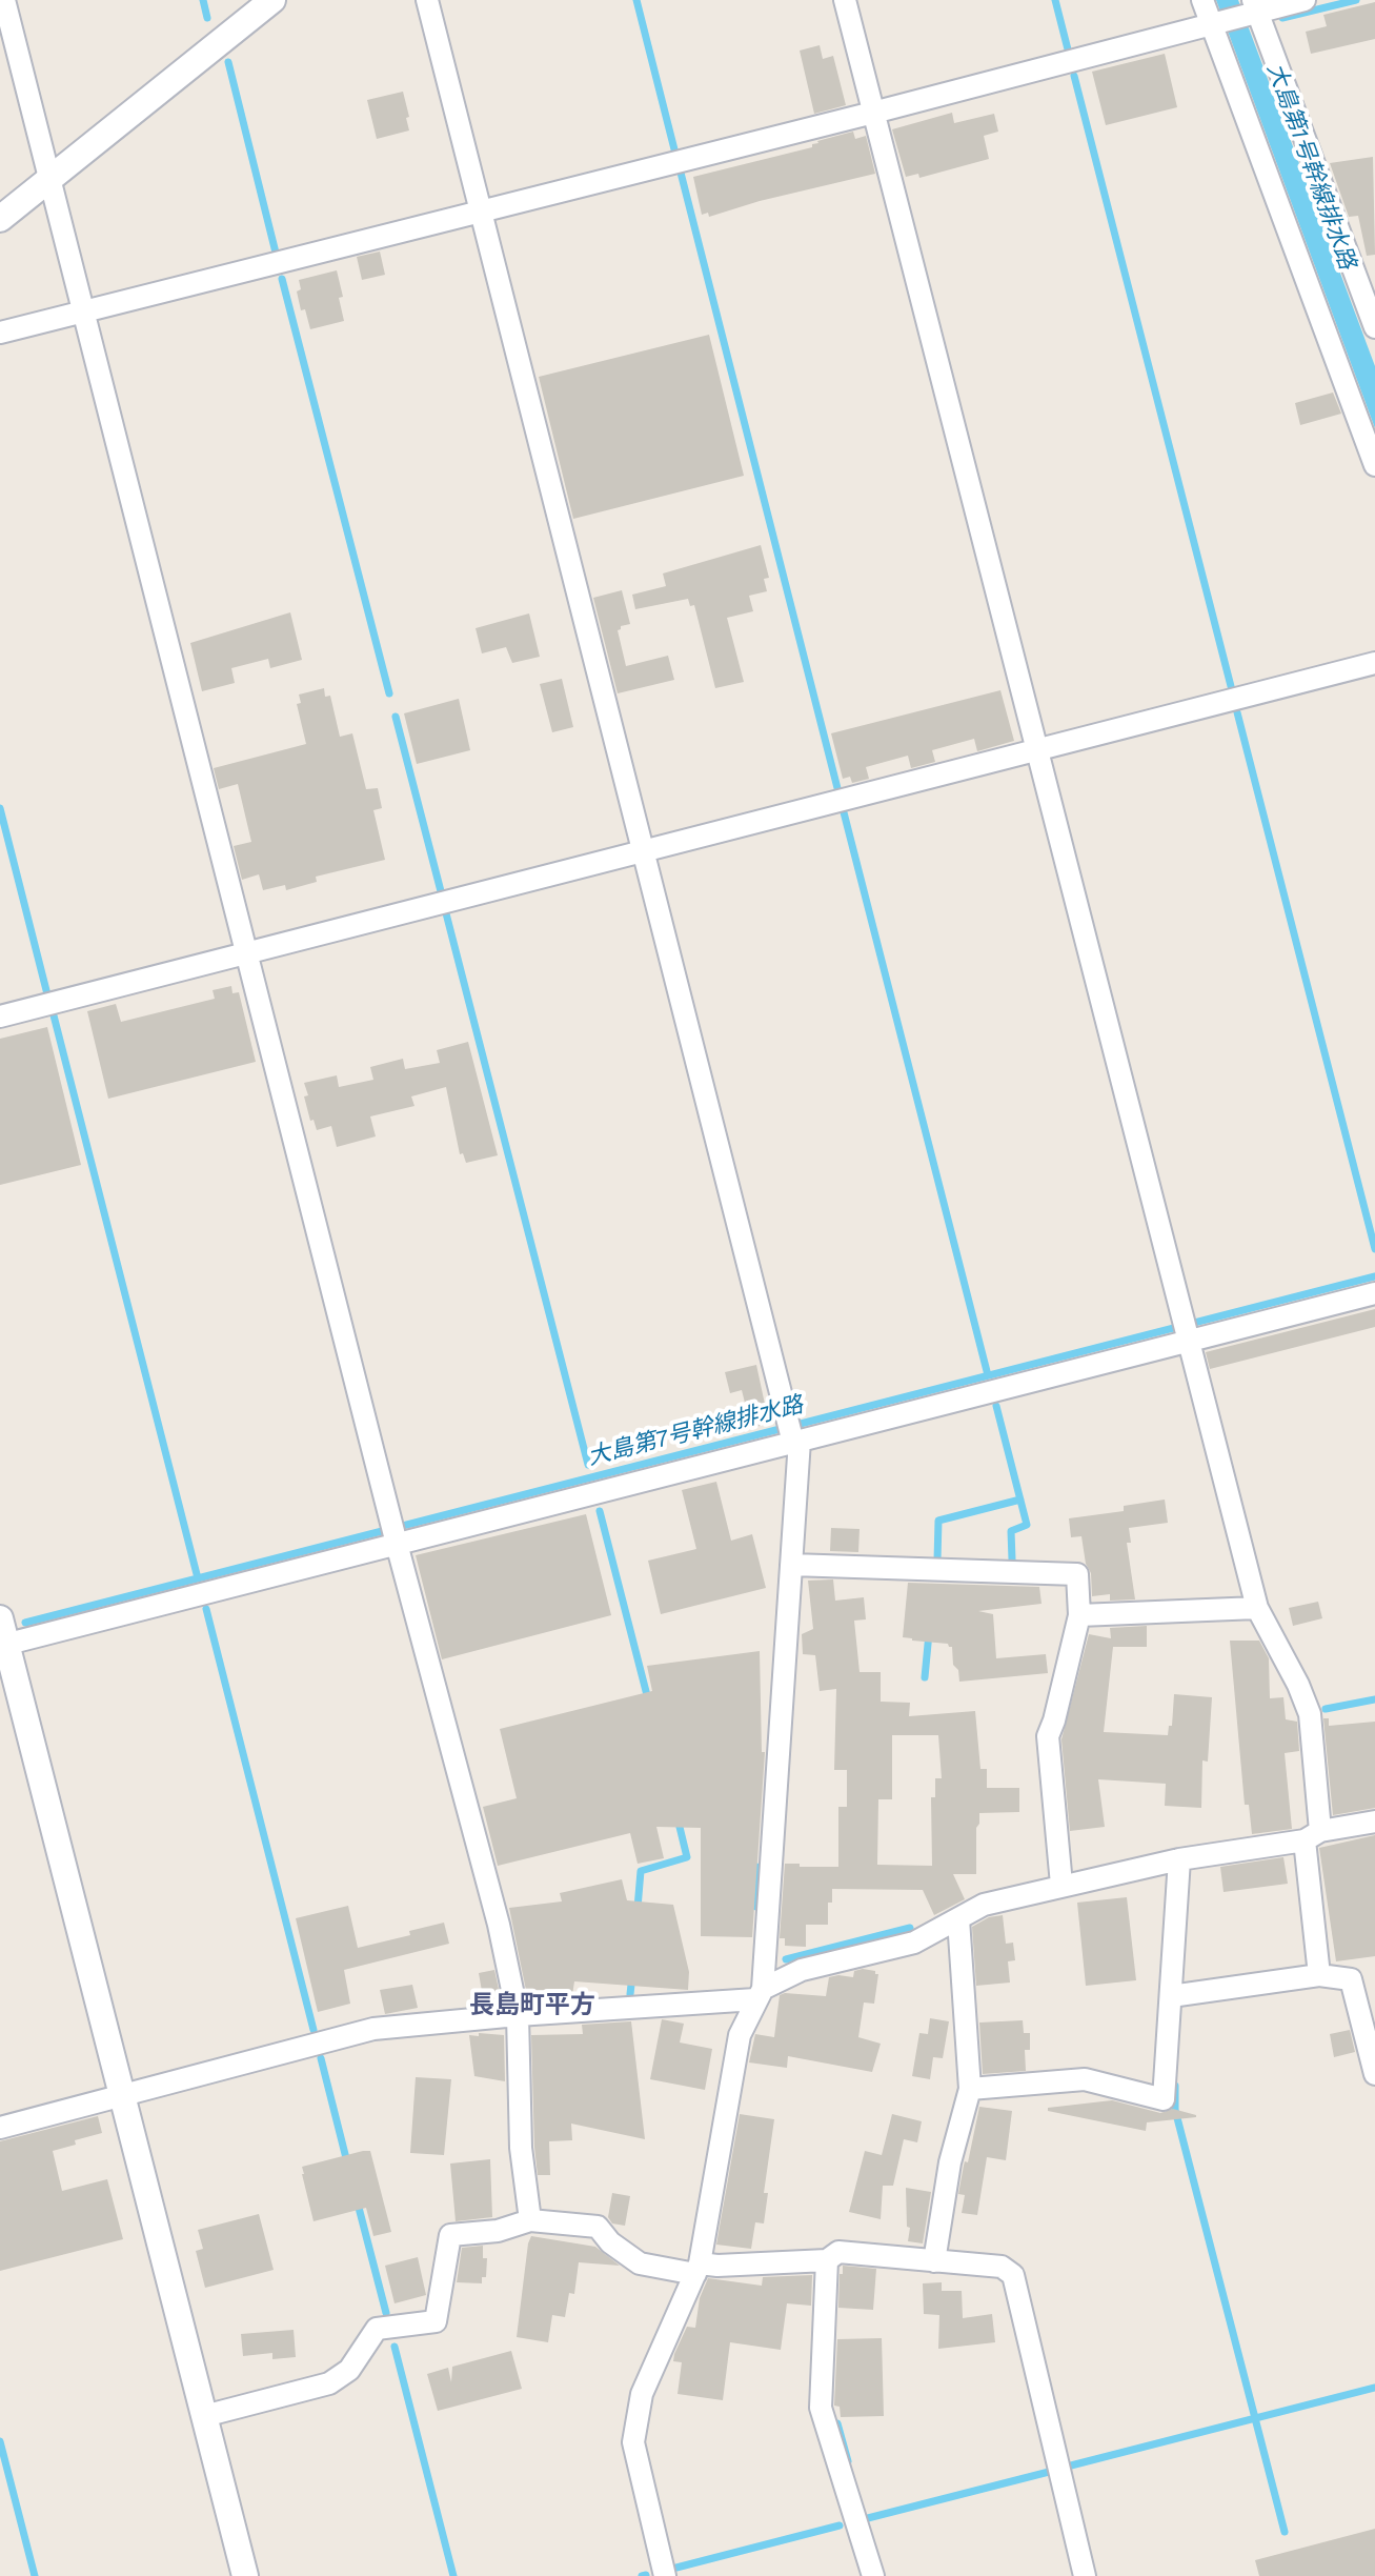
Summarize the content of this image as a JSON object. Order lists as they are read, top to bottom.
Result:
{
  "districts": ["長島町平方"],
  "water": ["大島第1号幹線排水路", "大島第7号幹線排水路"]
}
